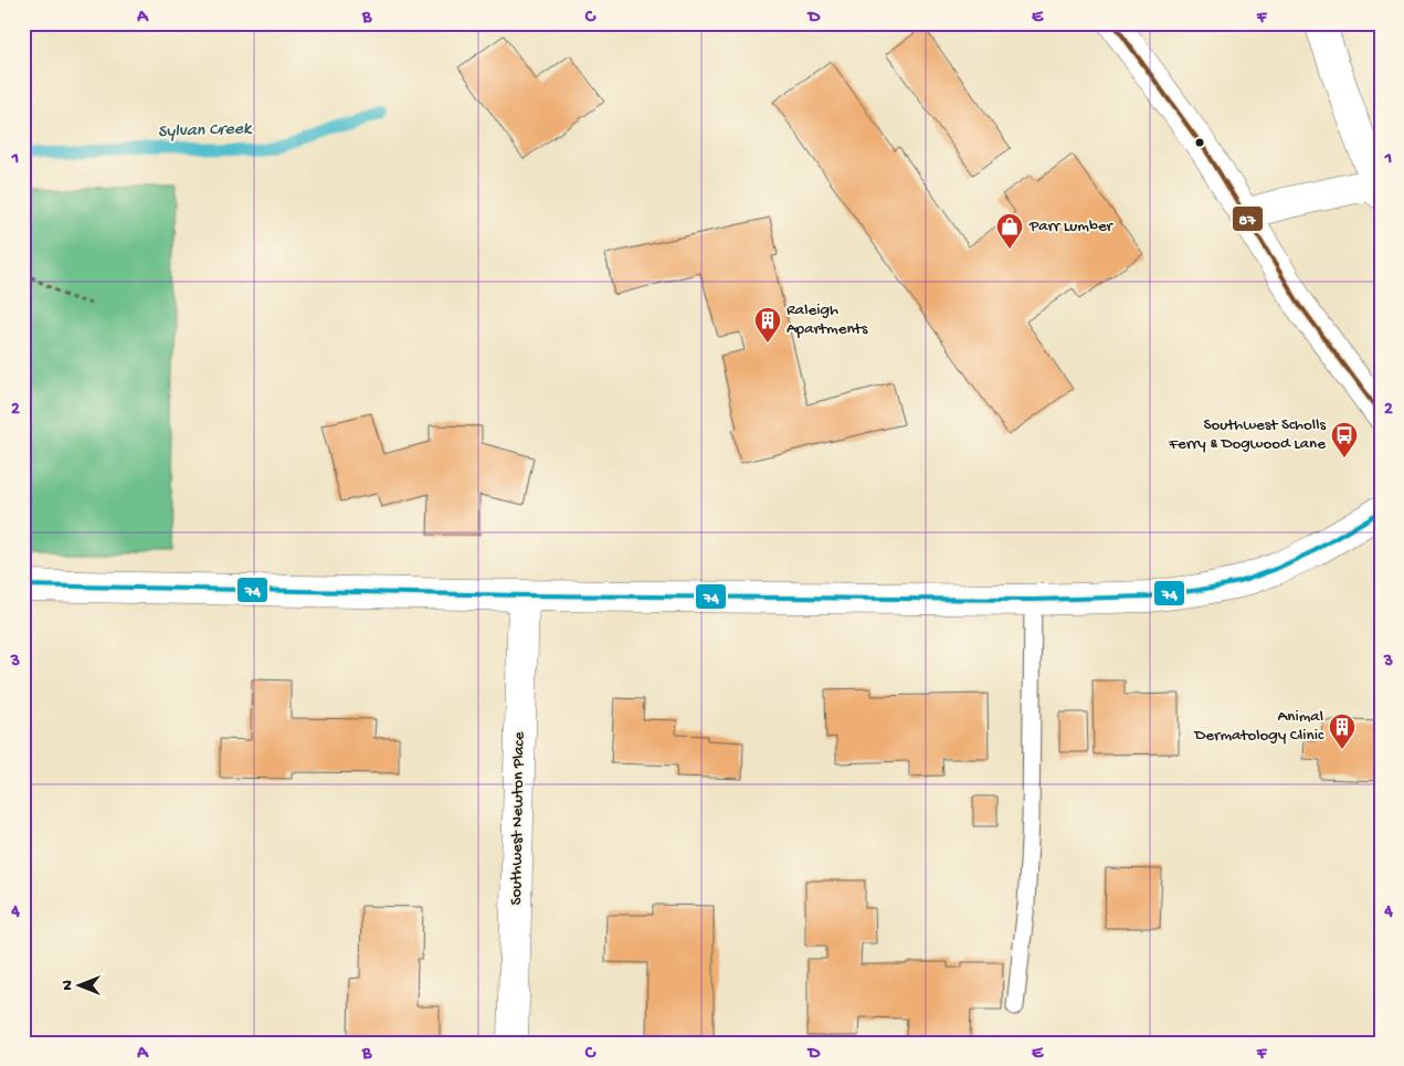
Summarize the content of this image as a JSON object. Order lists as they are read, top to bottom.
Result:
{
  "streets": {
    "street": ["Southwest Newton Place"]
  },
  "water": ["Sylvan Creek"],
  "places": {
    "shop": ["Parr Lumber"],
    "building": ["Raleigh Apartments", "Animal Dermatology Clinic"],
    "bus stop": ["Southwest Scholls Ferry & Dogwood Lane"]
  },
  "lines": ["transit line 87", "transit line 74"],
  "north": "left",
  "grid": {
    "columns": [
      "A",
      "B",
      "C",
      "D",
      "E",
      "F"
    ],
    "rows": [
      "1",
      "2",
      "3",
      "4"
    ]
  }
}
